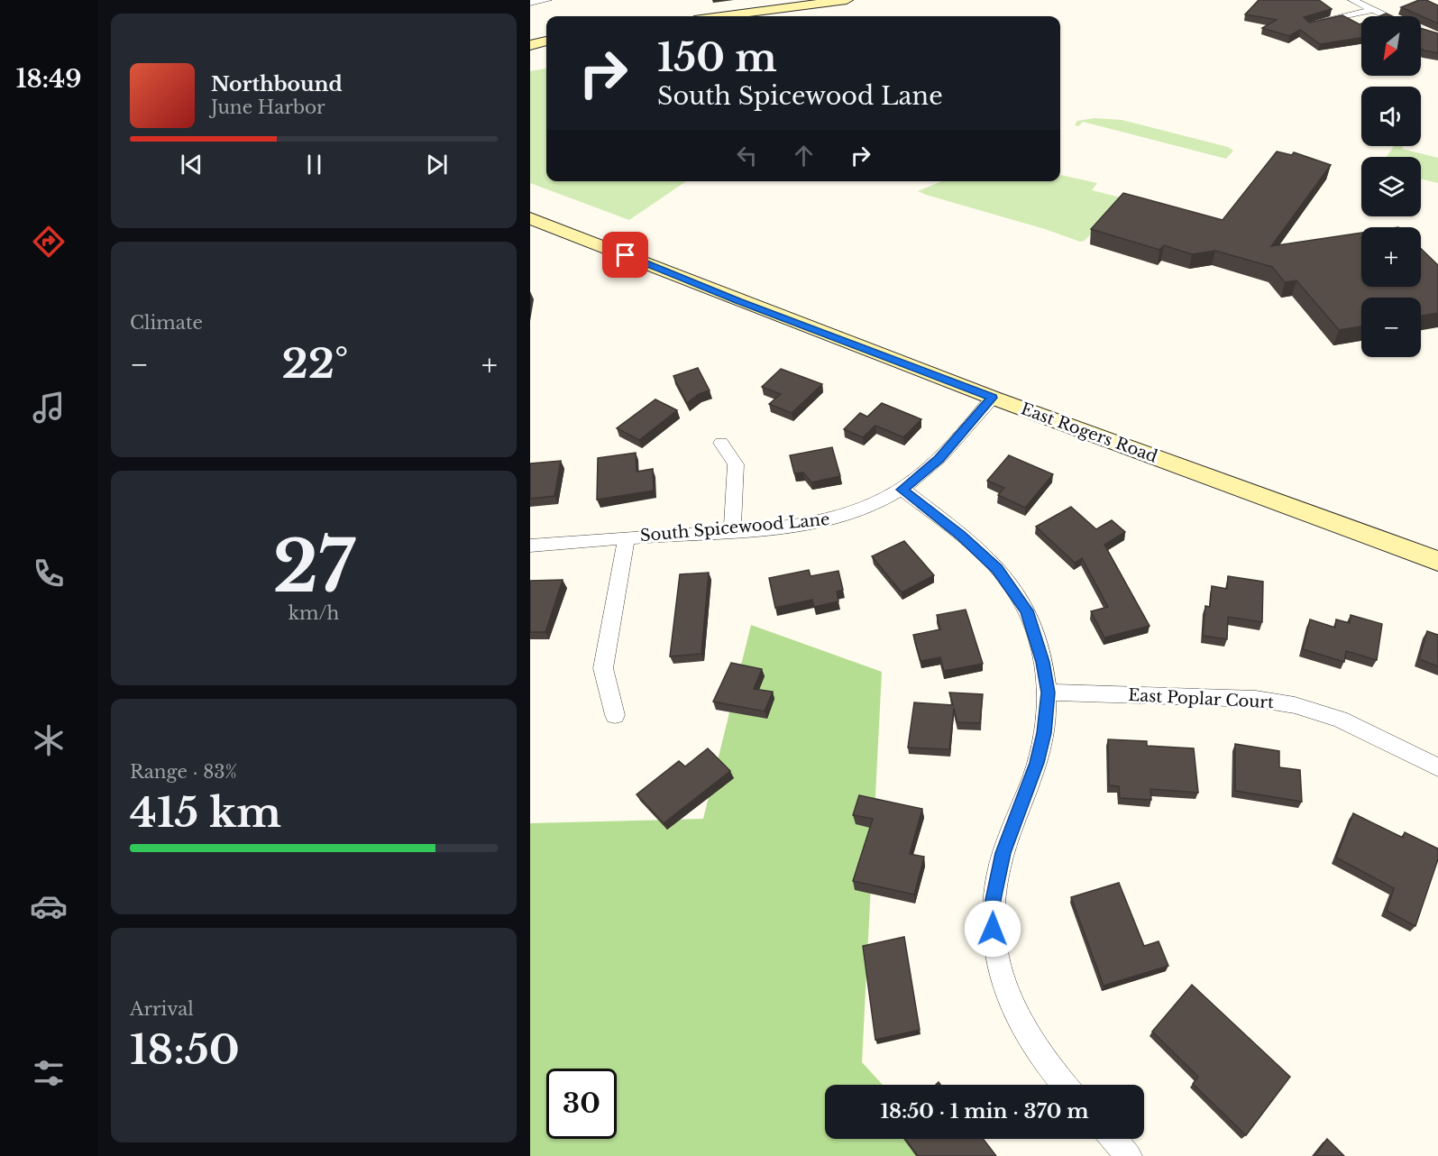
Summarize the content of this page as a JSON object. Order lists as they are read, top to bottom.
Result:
{
  "streets": {
    "main road": ["East Rogers Road"],
    "street": ["South Spicewood Lane", "East Poplar Court"]
  },
  "crossings": [
    ["East Rogers Road", "South Spicewood Lane"]
  ],
  "north": "bottom left",
  "page": {
    "tabs": "18:49",
    "map_buttons": ["+", "−"],
    "turn": ["150 m", "South Spicewood Lane"],
    "song": ["Northbound", "June Harbor"],
    "tile": [
      "Climate",
      ["27", "km/h"],
      ["Range · 83%", "415 km"],
      ["Arrival", "18:50"]
    ],
    "heat": ["−", "22°", "+"],
    "limit": "30",
    "trip": "18:50 · 1 min · 370 m"
  }
}
